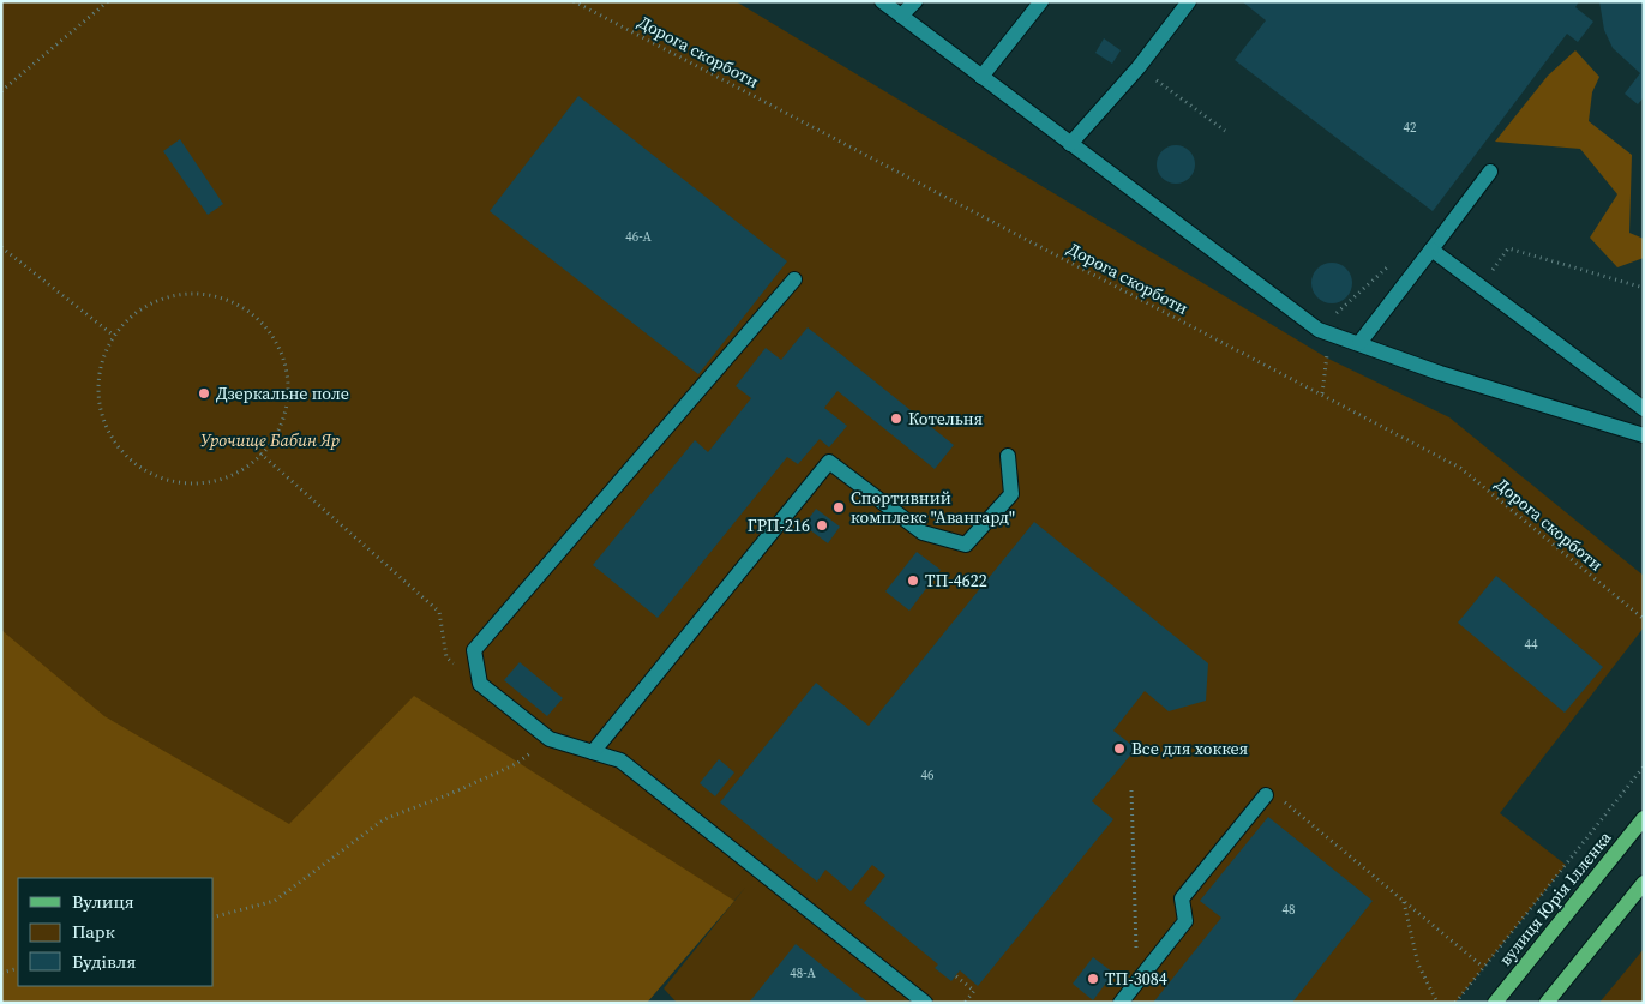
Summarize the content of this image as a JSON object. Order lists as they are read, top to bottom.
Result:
{
  "streets": {
    "main road": ["вулиця Юрія Іллєнка"],
    "path": ["Дорога скорботи"]
  },
  "parks": ["Урочище Бабин Яр"],
  "places": [
    "Дзеркальне поле",
    "Котельня",
    "Спортивний комплекс \"Авангард\"",
    "ГРП-216",
    "ТП-4622",
    "Все для хоккея",
    "ТП-3084"
  ],
  "house_numbers": [
    "42",
    "46-А",
    "44",
    "46",
    "48",
    "48-А"
  ],
  "legend": ["Вулиця", "Парк", "Будівля"]
}
